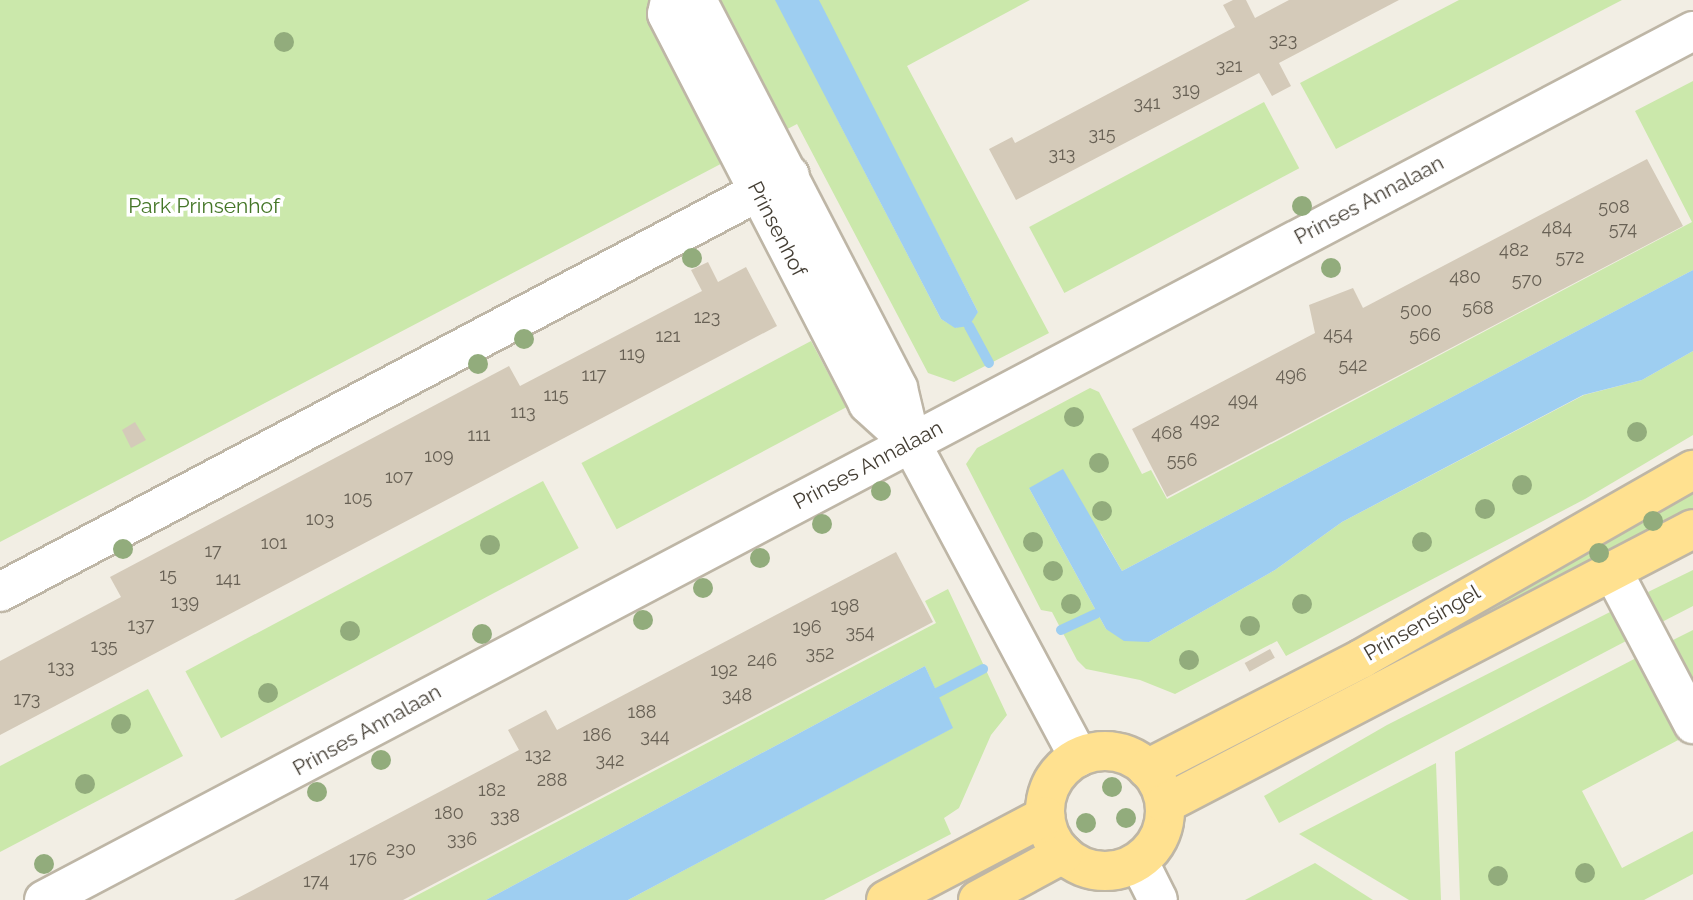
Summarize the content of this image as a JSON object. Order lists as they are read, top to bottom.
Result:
{
  "streets": {
    "main road": ["Prinsensingel"],
    "street": ["Prinses Annalaan", "Prinsenhof"]
  },
  "crossings": [
    ["Prinses Annalaan", "Prinsenhof"],
    ["Prinsenhof", "Prinsensingel"]
  ],
  "parks": ["Park Prinsenhof"],
  "house_numbers": [
    "323",
    "321",
    "319",
    "341",
    "315",
    "313",
    "508",
    "484",
    "574",
    "482",
    "572",
    "480",
    "570",
    "568",
    "500",
    "123",
    "454",
    "566",
    "121",
    "119",
    "542",
    "117",
    "496",
    "115",
    "494",
    "113",
    "492",
    "468",
    "111",
    "109",
    "556",
    "107",
    "105",
    "103",
    "101",
    "17",
    "15",
    "141",
    "139",
    "198",
    "137",
    "196",
    "354",
    "135",
    "352",
    "246",
    "133",
    "192",
    "348",
    "173",
    "188",
    "186",
    "344",
    "132",
    "342",
    "288",
    "182",
    "180",
    "338",
    "336",
    "230",
    "176",
    "174"
  ]
}
